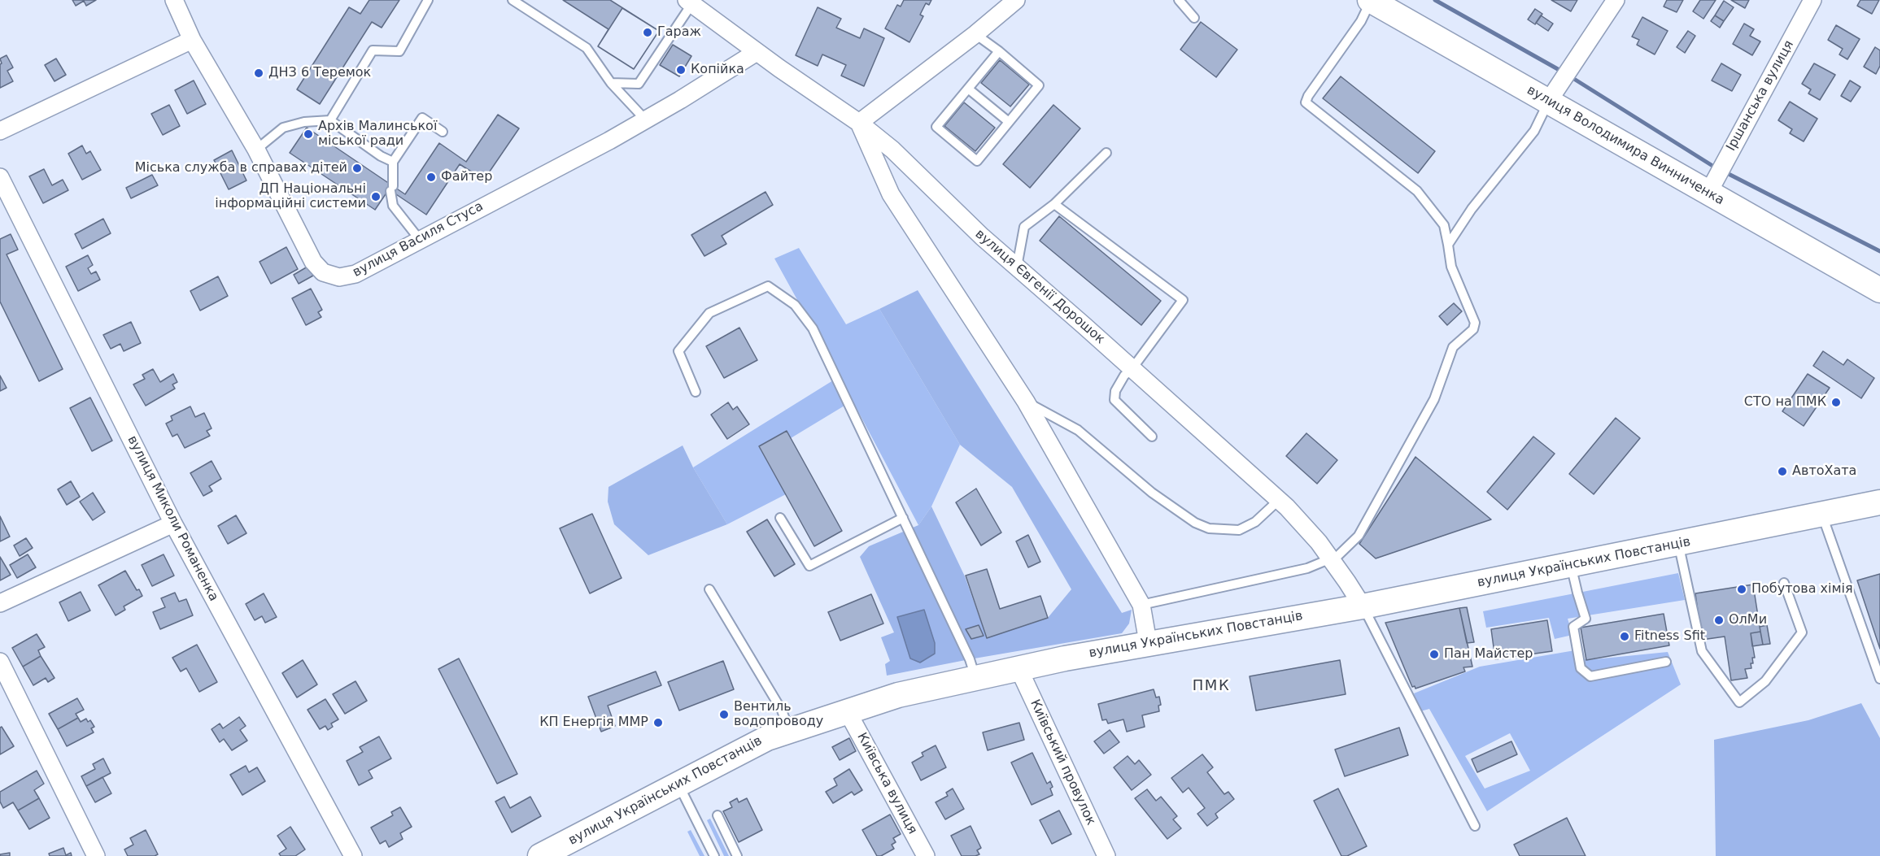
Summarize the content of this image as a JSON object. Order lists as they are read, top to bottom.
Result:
{
  "streets": {
    "street": [
      "Іршанська вулиця",
      "вулиця Володимира Винниченка",
      "вулиця Василя Стуса",
      "вулиця Євгенії Дорошок",
      "вулиця Миколи Романенка",
      "вулиця Українських Повстанців",
      "Київський провулок",
      "Київська вулиця"
    ]
  },
  "crossings": [
    ["Іршанська вулиця", "вулиця Володимира Винниченка"],
    ["вулиця Василя Стуса", "вулиця Євгенії Дорошок"],
    ["вулиця Євгенії Дорошок", "вулиця Українських Повстанців"],
    ["вулиця Українських Повстанців", "Київський провулок"],
    ["вулиця Українських Повстанців", "Київська вулиця"]
  ],
  "districts": ["ПМК"],
  "places": [
    "Гараж",
    "Копійка",
    "ДНЗ 6 Теремок",
    "Архів Малинської міської ради",
    "Міська служба в справах дітей",
    "Файтер",
    "ДП Національні інформаційні системи",
    "СТО на ПМК",
    "АвтоХата",
    "Побутова хімія",
    "ОлМи",
    "Fitness Sfit",
    "Пан Майстер",
    "Вентиль водопроводу",
    "КП Енергія ММР"
  ]
}
